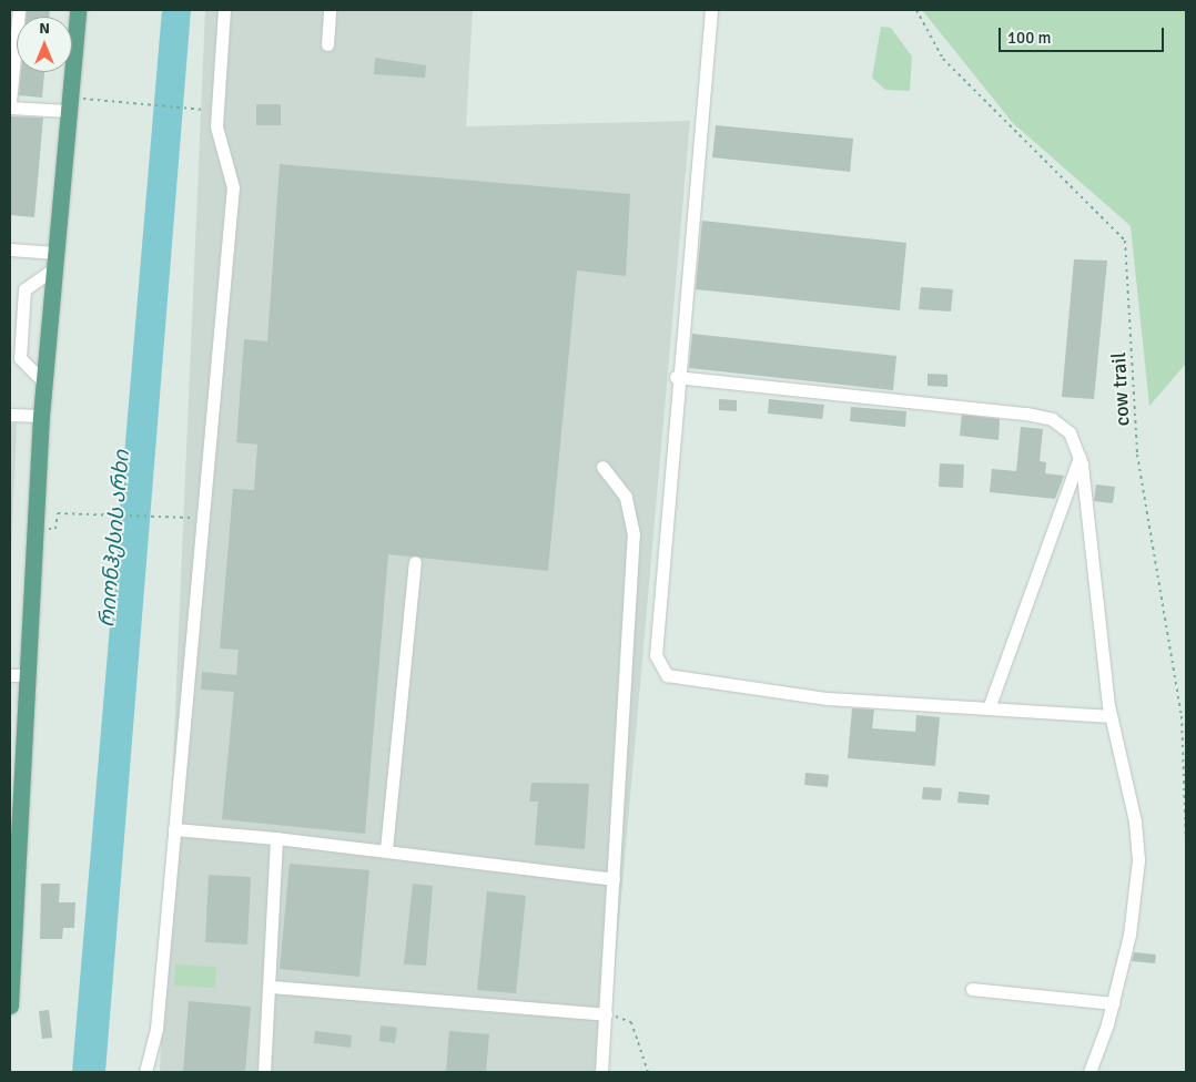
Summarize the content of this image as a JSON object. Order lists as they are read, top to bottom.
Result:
{
  "streets": {
    "path": ["cow trail"]
  },
  "water": ["რიონჰესის არხი"],
  "scale_bar": "100 m",
  "north": "top"
}
